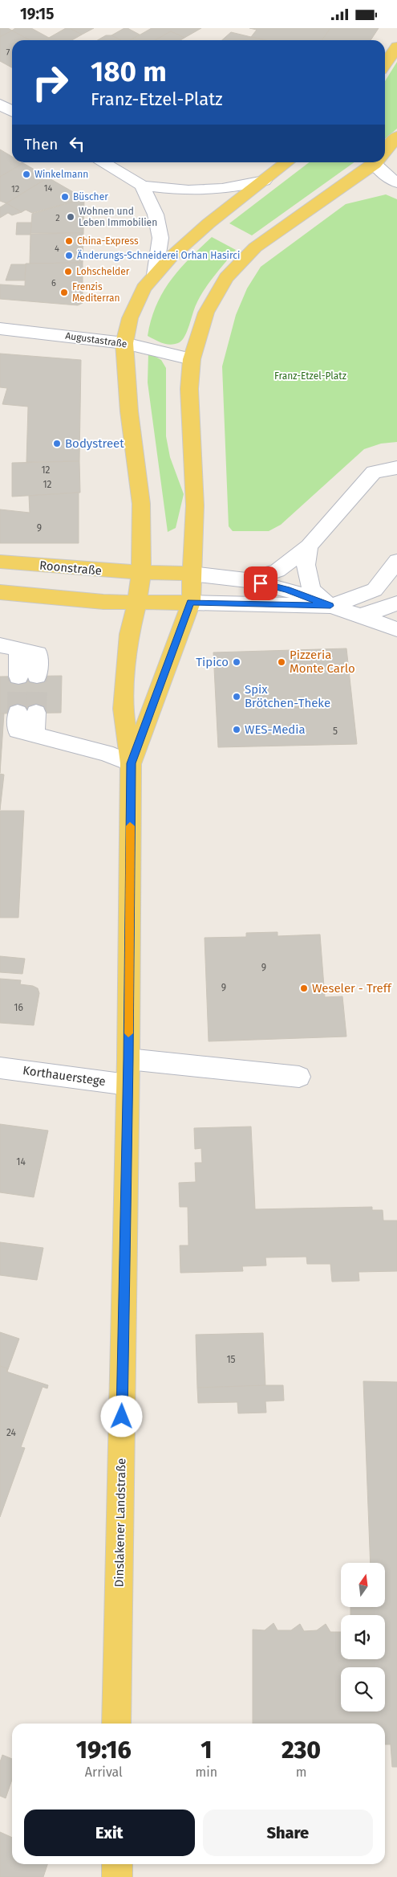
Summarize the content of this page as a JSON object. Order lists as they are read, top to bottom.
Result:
{
  "streets": {
    "main road": ["Roonstraße", "Dinslakener Landstraße"],
    "street": ["Augustastraße", "Korthauerstege"]
  },
  "crossings": [
    ["Augustastraße", "Dinslakener Landstraße"],
    ["Roonstraße", "Dinslakener Landstraße"],
    ["Korthauerstege", "Dinslakener Landstraße"]
  ],
  "parks": ["Franz-Etzel-Platz"],
  "places": [
    "Winkelmann",
    "Büscher",
    "Wohnen und Leben Immobilien",
    "China-Express",
    "Änderungs-Schneiderei Orhan Hasirci",
    "Lohschelder",
    "Frenzis Mediterran",
    "Bodystreet",
    "Tipico",
    "Pizzeria Monte Carlo",
    "Spix Brötchen-Theke",
    "WES-Media",
    "Weseler - Treff"
  ],
  "house_numbers": [
    "7",
    "14",
    "12",
    "2",
    "4",
    "6",
    "12",
    "12",
    "9",
    "5",
    "9",
    "9",
    "16",
    "14",
    "15",
    "24"
  ],
  "north": "top",
  "page": {
    "status": "19:15",
    "turn": ["180 m", "Franz-Etzel-Platz"],
    "then": "Then",
    "eta": [
      "19:16",
      "Arrival",
      "1",
      "min",
      "230",
      "m"
    ],
    "buttons": ["Exit", "Share"]
  }
}
